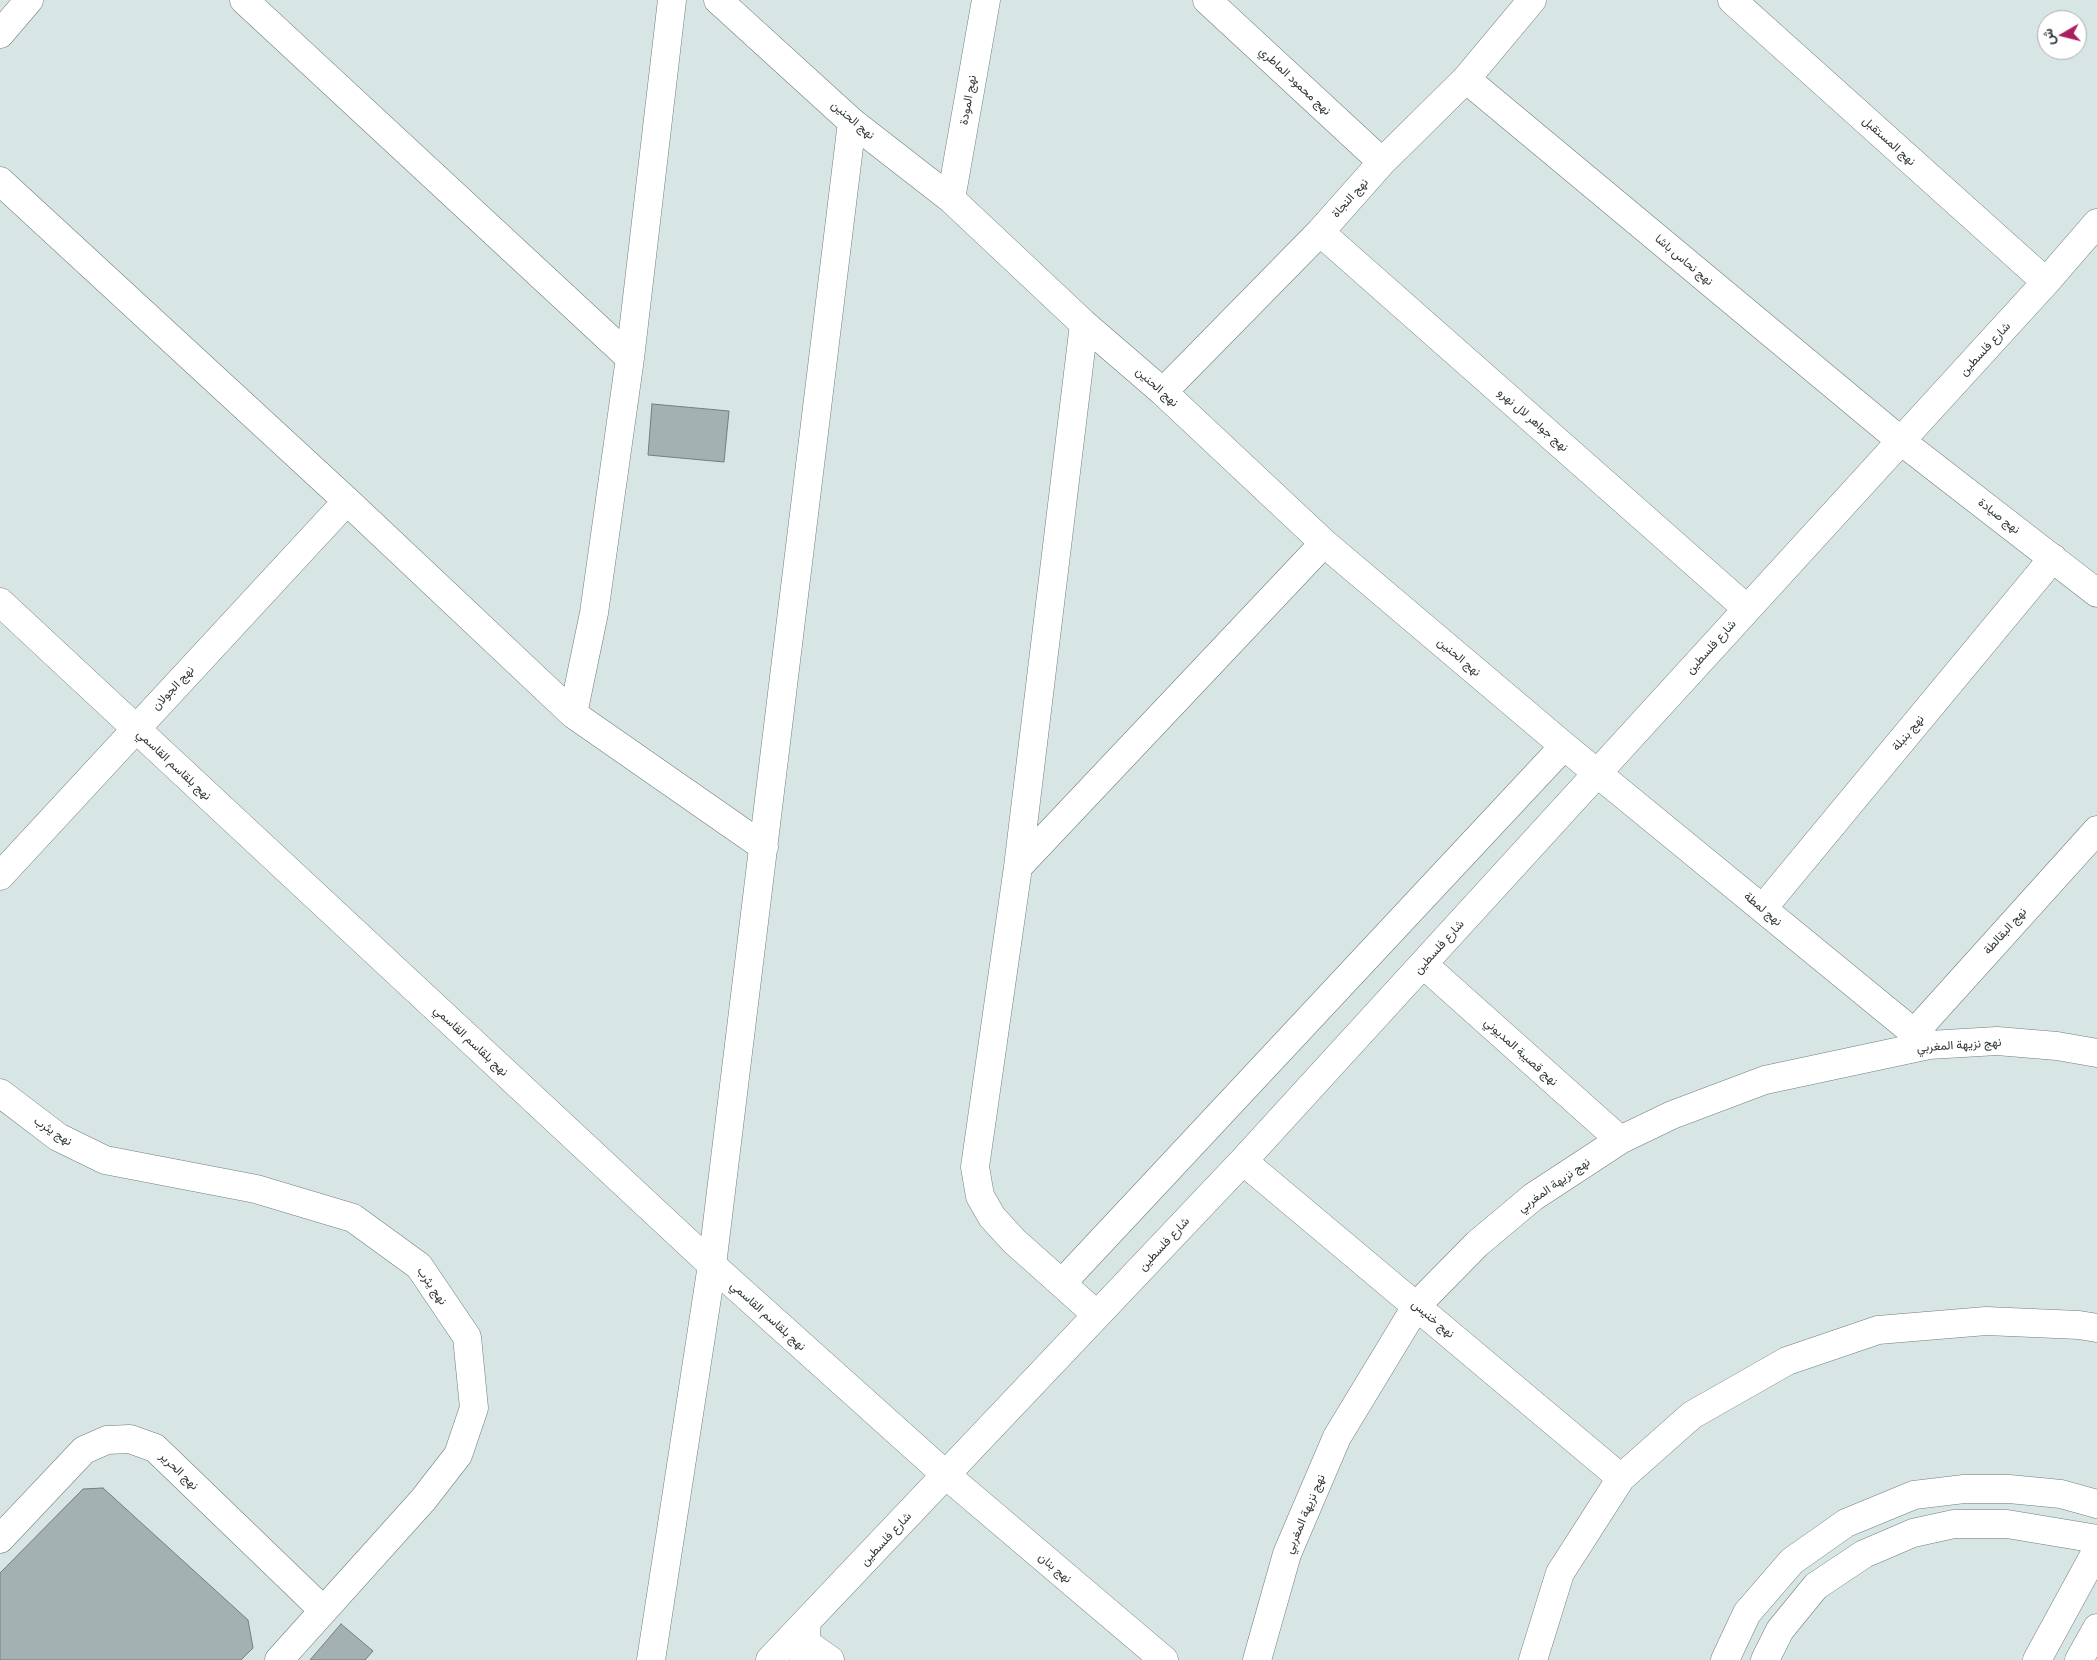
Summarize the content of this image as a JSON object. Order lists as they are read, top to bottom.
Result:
{
  "streets": {
    "street": [
      "نهج محمود الماطري",
      "نهج المودة",
      "نهج الحنين",
      "نهج المستقبل",
      "نهج النجاة",
      "نهج نحاس باشا",
      "شارع فلسطين",
      "نهج جواهر لال نهرو",
      "نهج صيادة",
      "نهج الجولان",
      "نهج بنبلة",
      "نهج بلقاسم القاسمي",
      "نهج لمطة",
      "نهج البقالطة",
      "نهج نزيهة المغربي",
      "نهج قصيبة المديوني",
      "نهج يثرب",
      "نهج خنيس",
      "نهج الحرير",
      "نهج بنان"
    ]
  },
  "crossings": [
    ["نهج محمود الماطري", "نهج النجاة"],
    ["نهج المودة", "نهج الحنين"],
    ["نهج الحنين", "نهج النجاة"],
    ["نهج الحنين", "شارع فلسطين"],
    ["نهج الحنين", "نهج لمطة"],
    ["نهج المستقبل", "شارع فلسطين"],
    ["نهج النجاة", "نهج نحاس باشا"],
    ["نهج النجاة", "نهج جواهر لال نهرو"],
    ["نهج نحاس باشا", "شارع فلسطين"],
    ["نهج نحاس باشا", "نهج صيادة"],
    ["شارع فلسطين", "نهج جواهر لال نهرو"],
    ["شارع فلسطين", "نهج صيادة"],
    ["شارع فلسطين", "نهج بلقاسم القاسمي"],
    ["شارع فلسطين", "نهج لمطة"],
    ["شارع فلسطين", "نهج قصيبة المديوني"],
    ["شارع فلسطين", "نهج خنيس"],
    ["شارع فلسطين", "نهج بنان"],
    ["نهج صيادة", "نهج بنبلة"],
    ["نهج الجولان", "نهج بلقاسم القاسمي"],
    ["نهج بنبلة", "نهج لمطة"],
    ["نهج بلقاسم القاسمي", "نهج بنان"],
    ["نهج لمطة", "نهج البقالطة"],
    ["نهج لمطة", "نهج نزيهة المغربي"],
    ["نهج البقالطة", "نهج نزيهة المغربي"],
    ["نهج نزيهة المغربي", "نهج قصيبة المديوني"],
    ["نهج نزيهة المغربي", "نهج خنيس"],
    ["نهج يثرب", "نهج الحرير"]
  ],
  "north": "left"
}
